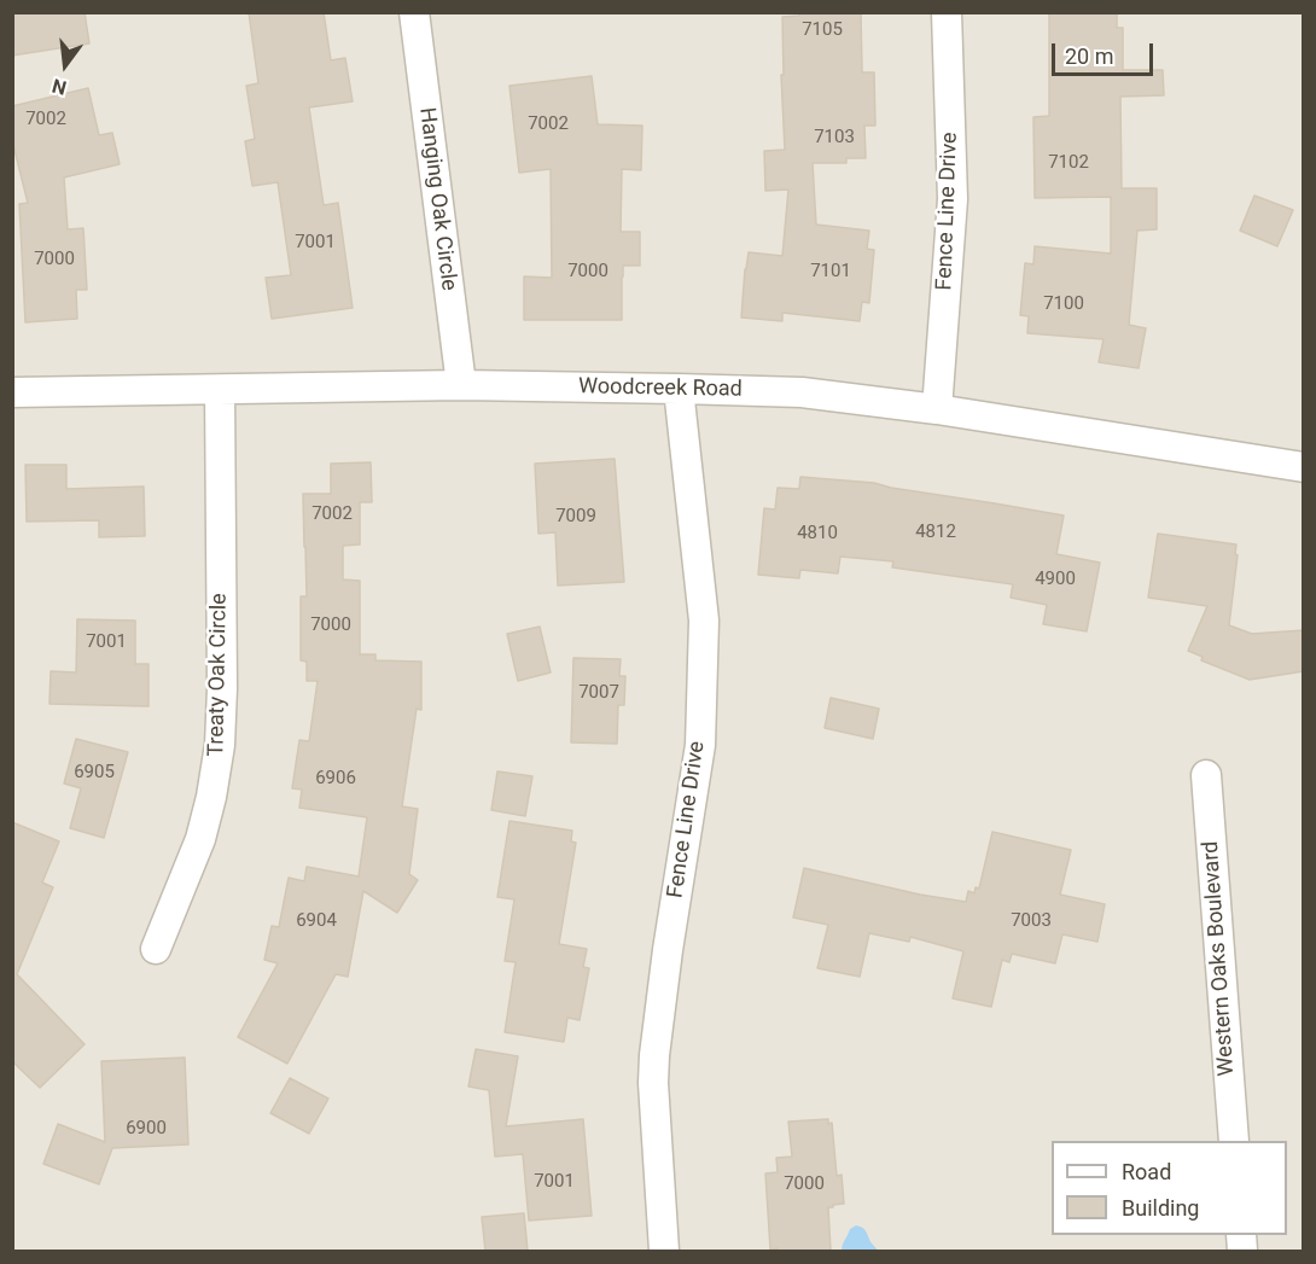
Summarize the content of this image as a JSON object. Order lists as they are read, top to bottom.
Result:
{
  "streets": {
    "street": [
      "Hanging Oak Circle",
      "Fence Line Drive",
      "Woodcreek Road",
      "Treaty Oak Circle",
      "Western Oaks Boulevard"
    ]
  },
  "crossings": [
    ["Hanging Oak Circle", "Woodcreek Road"],
    ["Fence Line Drive", "Woodcreek Road"],
    ["Woodcreek Road", "Treaty Oak Circle"]
  ],
  "house_numbers": [
    "7105",
    "7002",
    "7002",
    "7103",
    "7102",
    "7001",
    "7000",
    "7000",
    "7101",
    "7100",
    "7002",
    "7009",
    "4812",
    "4810",
    "4900",
    "7000",
    "7001",
    "7007",
    "6905",
    "6906",
    "6904",
    "7003",
    "6900",
    "7001",
    "7000"
  ],
  "legend": ["Road", "Building"],
  "scale_bar": "20 m",
  "north": "bottom"
}
